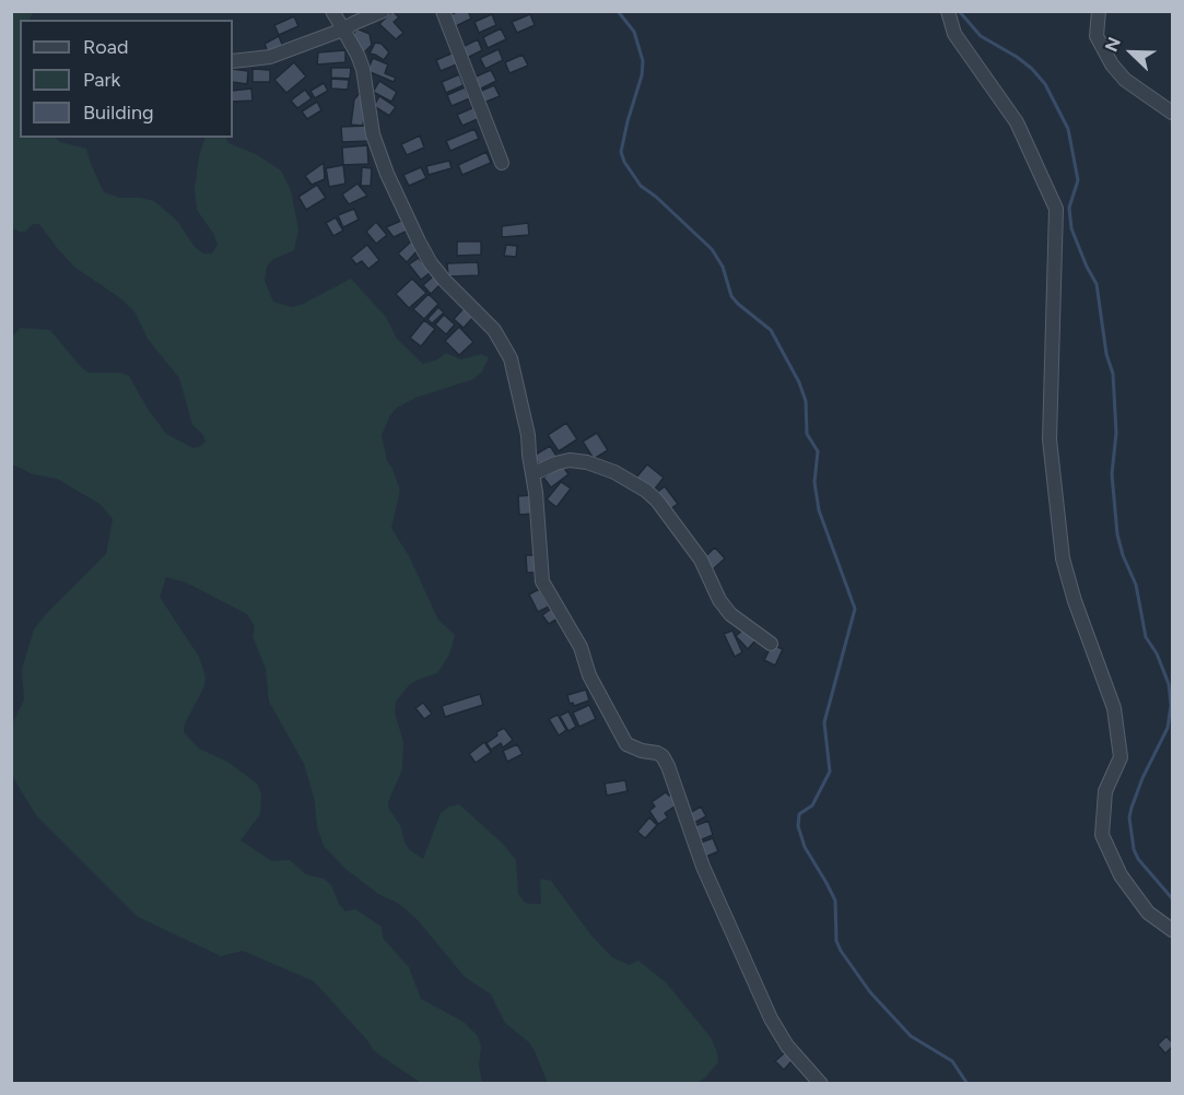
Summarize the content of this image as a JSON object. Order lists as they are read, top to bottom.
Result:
{
  "legend": ["Road", "Park", "Building"],
  "north": "top left"
}
